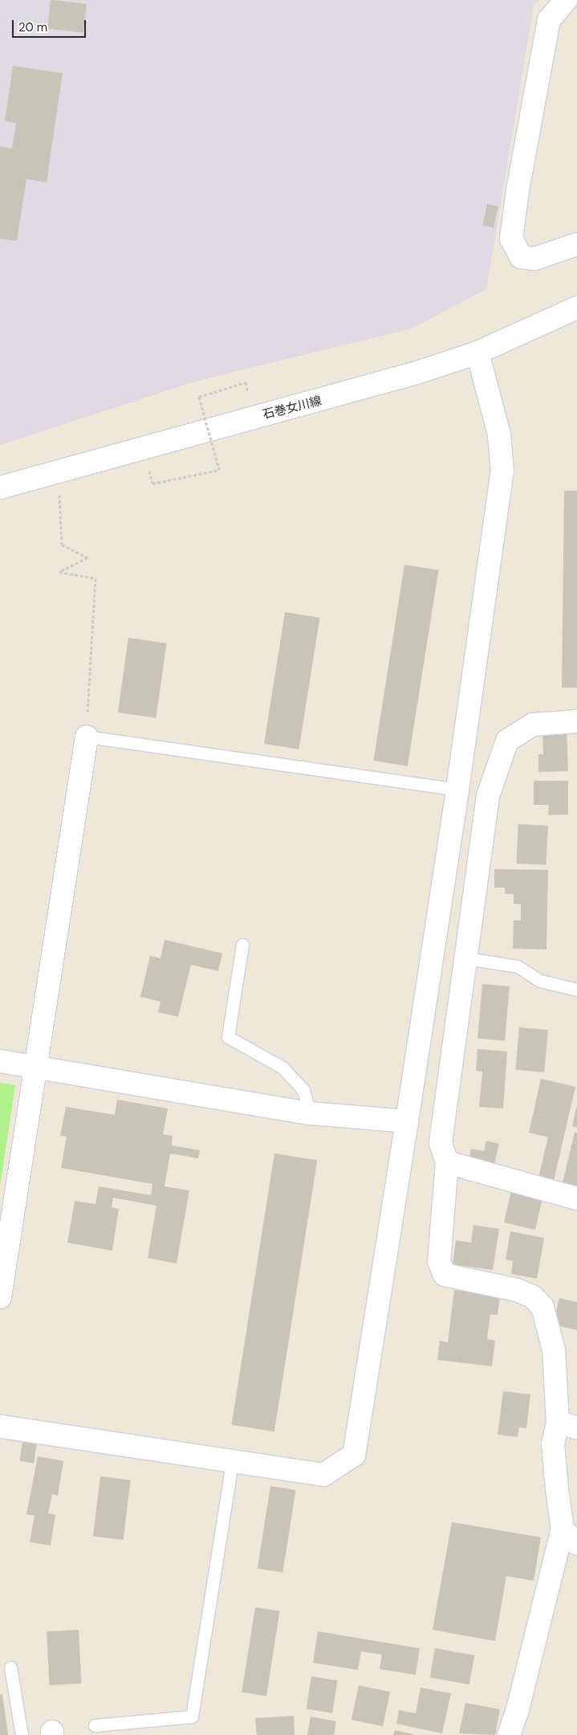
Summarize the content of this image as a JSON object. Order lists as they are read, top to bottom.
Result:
{
  "streets": {
    "street": ["石巻女川線"]
  },
  "scale_bar": "20 m"
}
